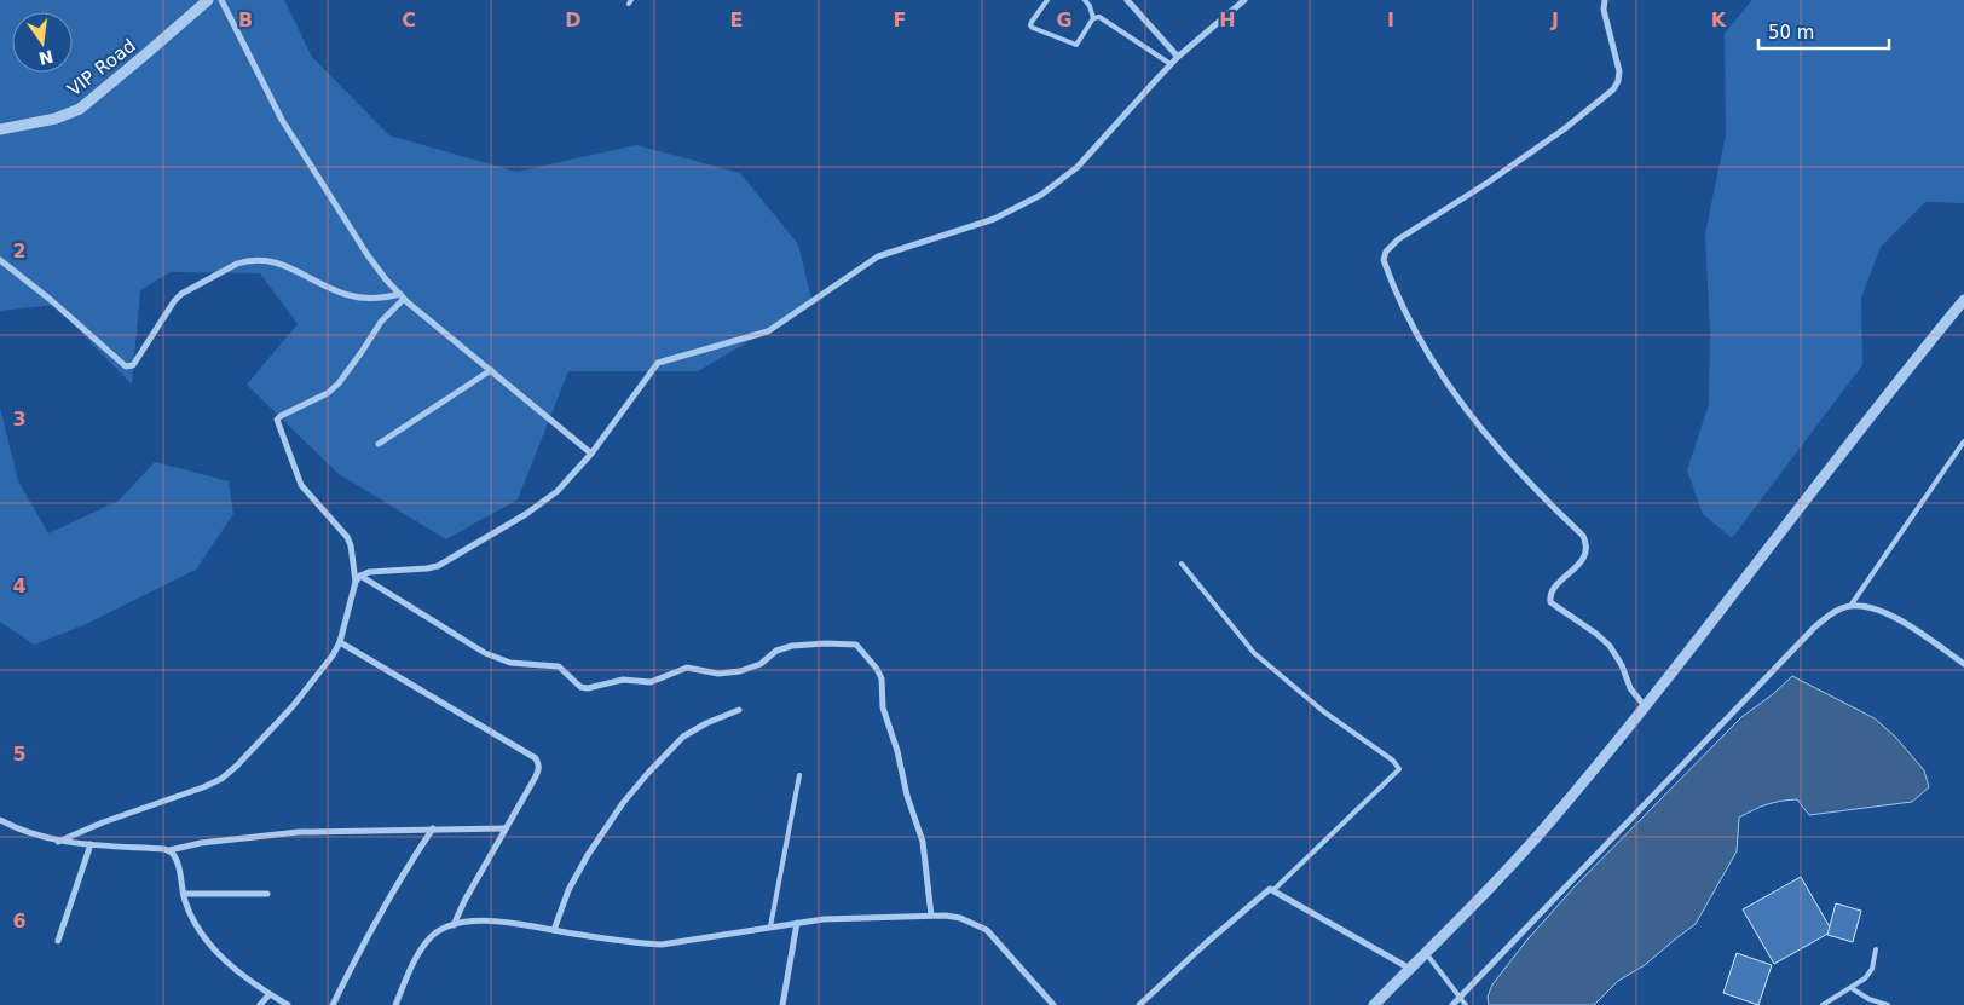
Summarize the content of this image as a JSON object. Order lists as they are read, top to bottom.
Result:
{
  "streets": {
    "street": ["VIP Road"]
  },
  "scale_bar": "50 m",
  "north": "bottom",
  "grid": {
    "columns": [
      "B",
      "C",
      "D",
      "E",
      "F",
      "G",
      "H",
      "I",
      "J",
      "K"
    ],
    "rows": [
      "2",
      "3",
      "4",
      "5",
      "6"
    ]
  }
}
